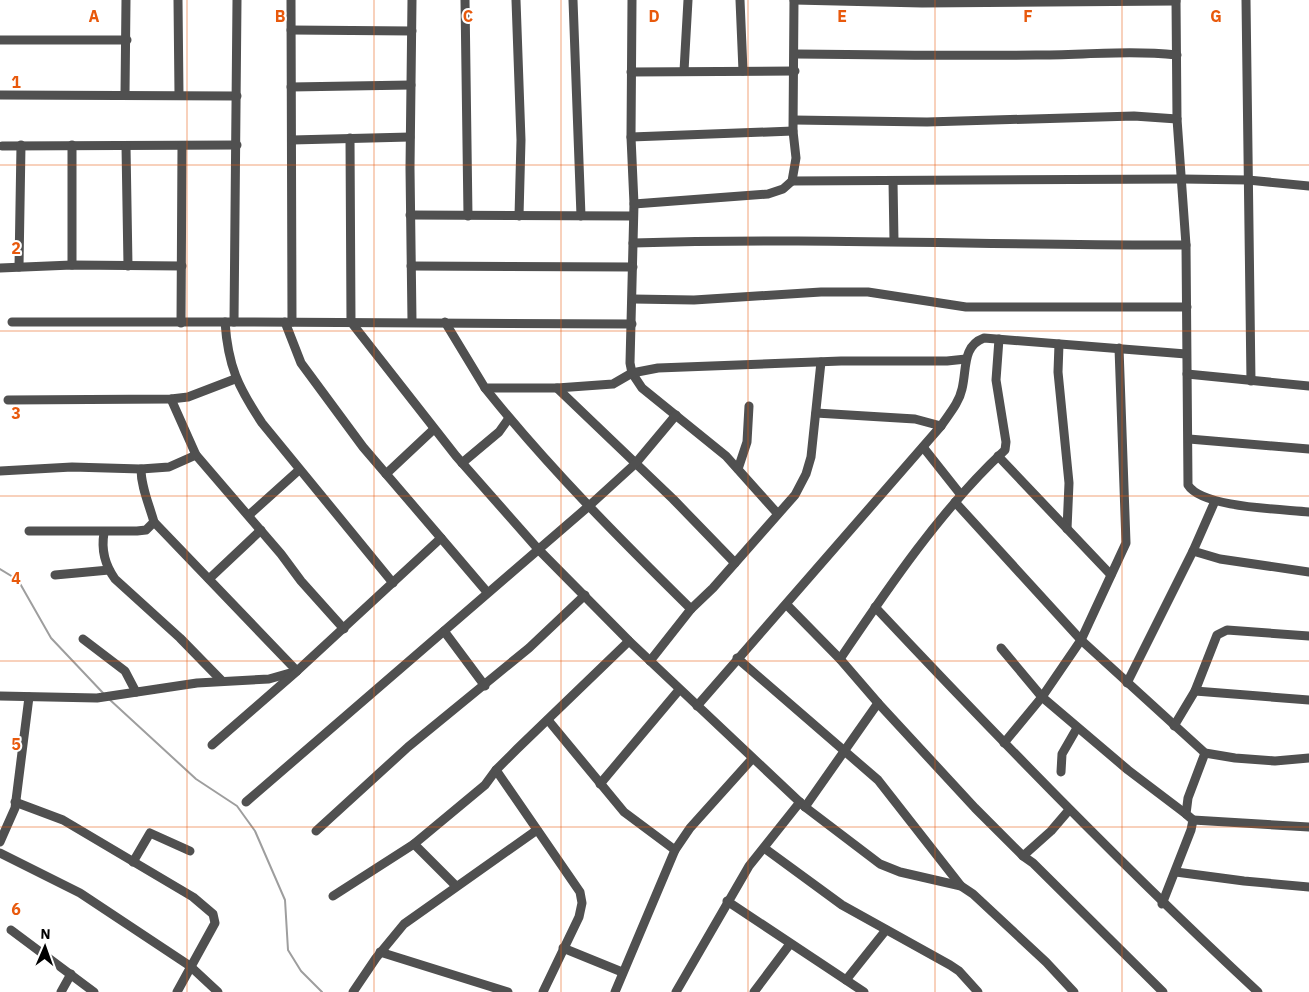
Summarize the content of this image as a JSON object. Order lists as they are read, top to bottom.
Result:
{
  "north": "top",
  "grid": {
    "columns": [
      "A",
      "B",
      "C",
      "D",
      "E",
      "F",
      "G"
    ],
    "rows": [
      "1",
      "2",
      "3",
      "4",
      "5",
      "6"
    ]
  }
}
